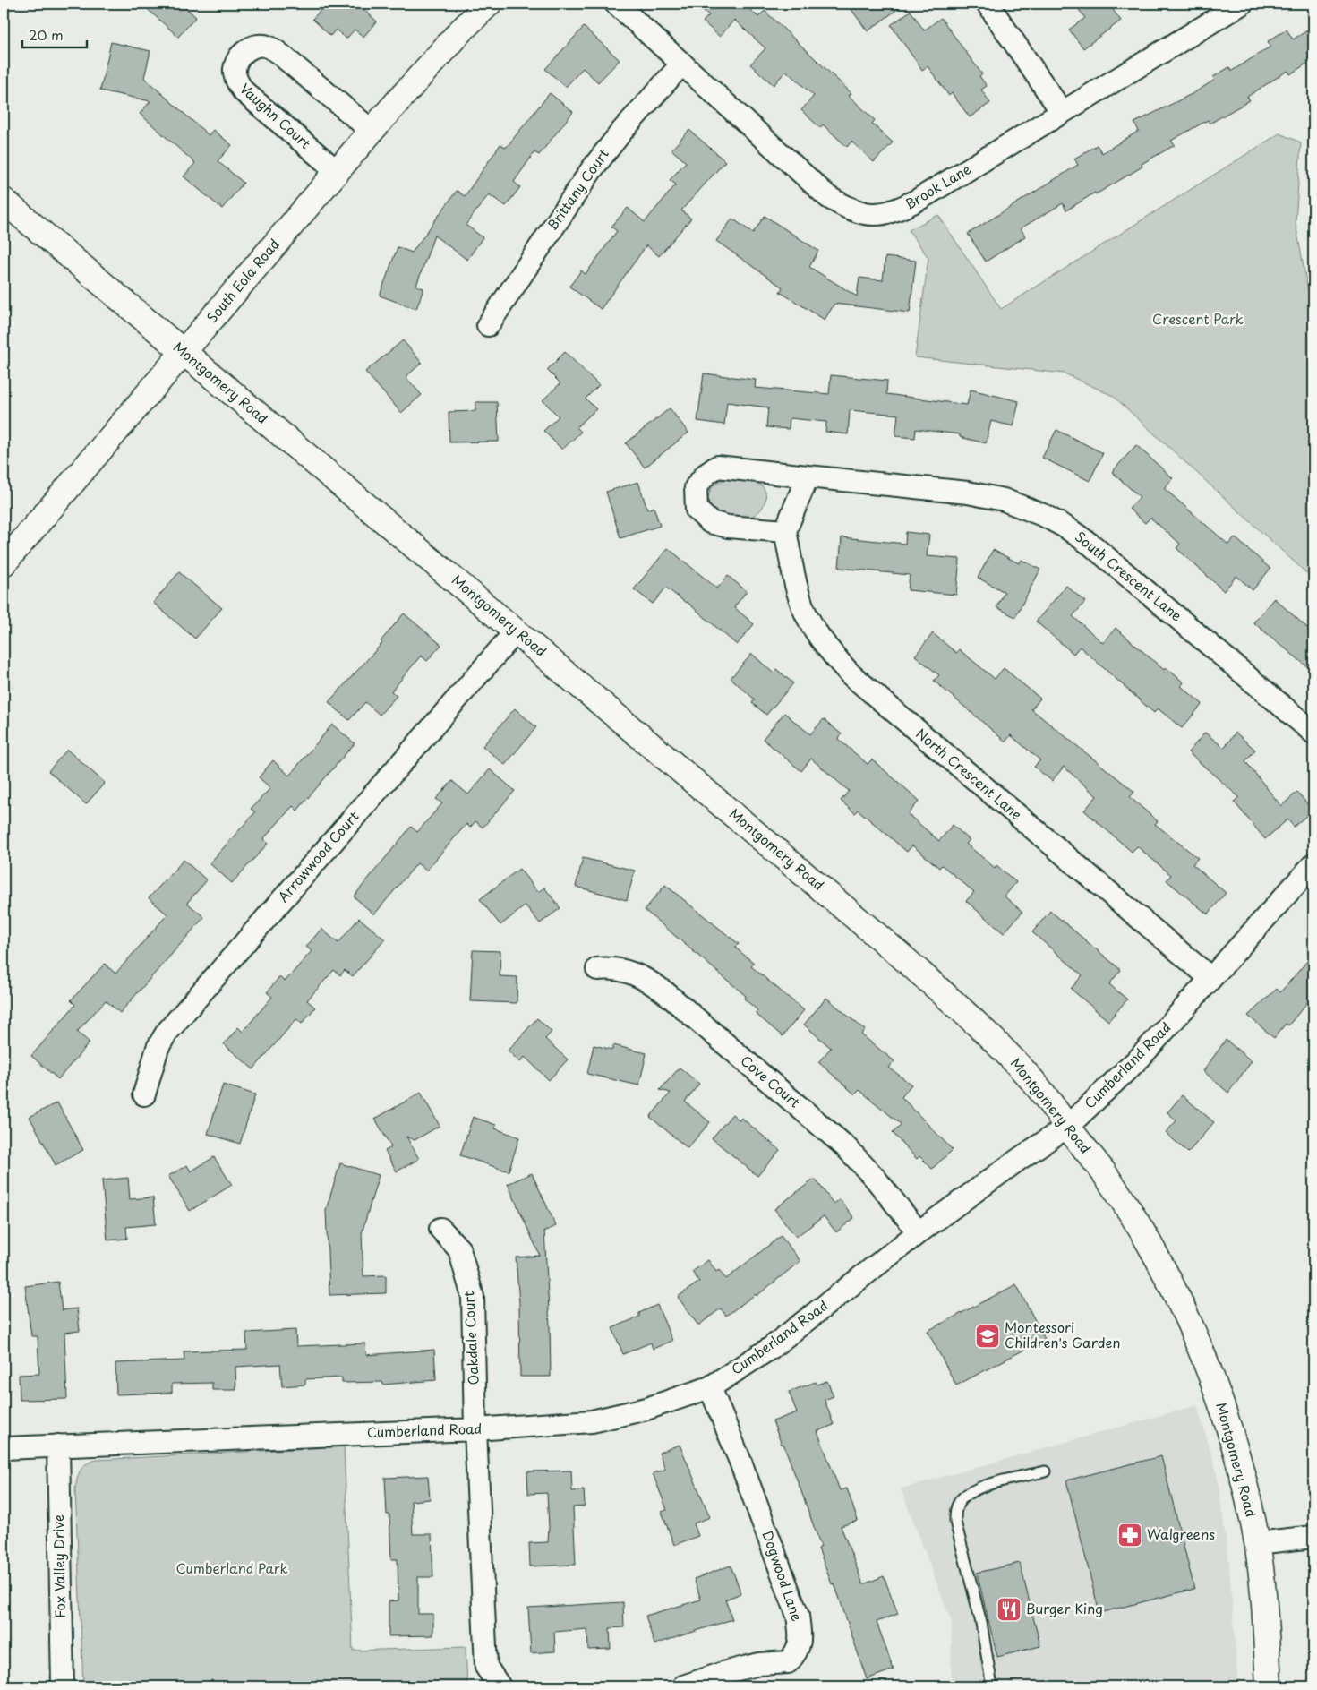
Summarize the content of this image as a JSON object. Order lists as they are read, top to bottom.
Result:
{
  "streets": {
    "street": [
      "Vaughn Court",
      "Brook Lane",
      "Brittany Court",
      "South Eola Road",
      "Montgomery Road",
      "South Crescent Lane",
      "North Crescent Lane",
      "Arrowwood Court",
      "Cumberland Road",
      "Cove Court",
      "Oakdale Court",
      "Fox Valley Drive",
      "Dogwood Lane"
    ]
  },
  "crossings": [
    ["Vaughn Court", "South Eola Road"],
    ["Brook Lane", "Brittany Court"],
    ["South Eola Road", "Montgomery Road"],
    ["Montgomery Road", "Arrowwood Court"],
    ["Montgomery Road", "Cumberland Road"],
    ["South Crescent Lane", "North Crescent Lane"],
    ["North Crescent Lane", "Cumberland Road"],
    ["Cumberland Road", "Cove Court"],
    ["Cumberland Road", "Oakdale Court"],
    ["Cumberland Road", "Fox Valley Drive"],
    ["Cumberland Road", "Dogwood Lane"]
  ],
  "parks": ["Crescent Park", "Cumberland Park"],
  "places": {
    "school or university": ["Montessori Children's Garden"],
    "pharmacy": ["Walgreens"],
    "restaurant": ["Burger King"]
  },
  "scale_bar": "20 m"
}
